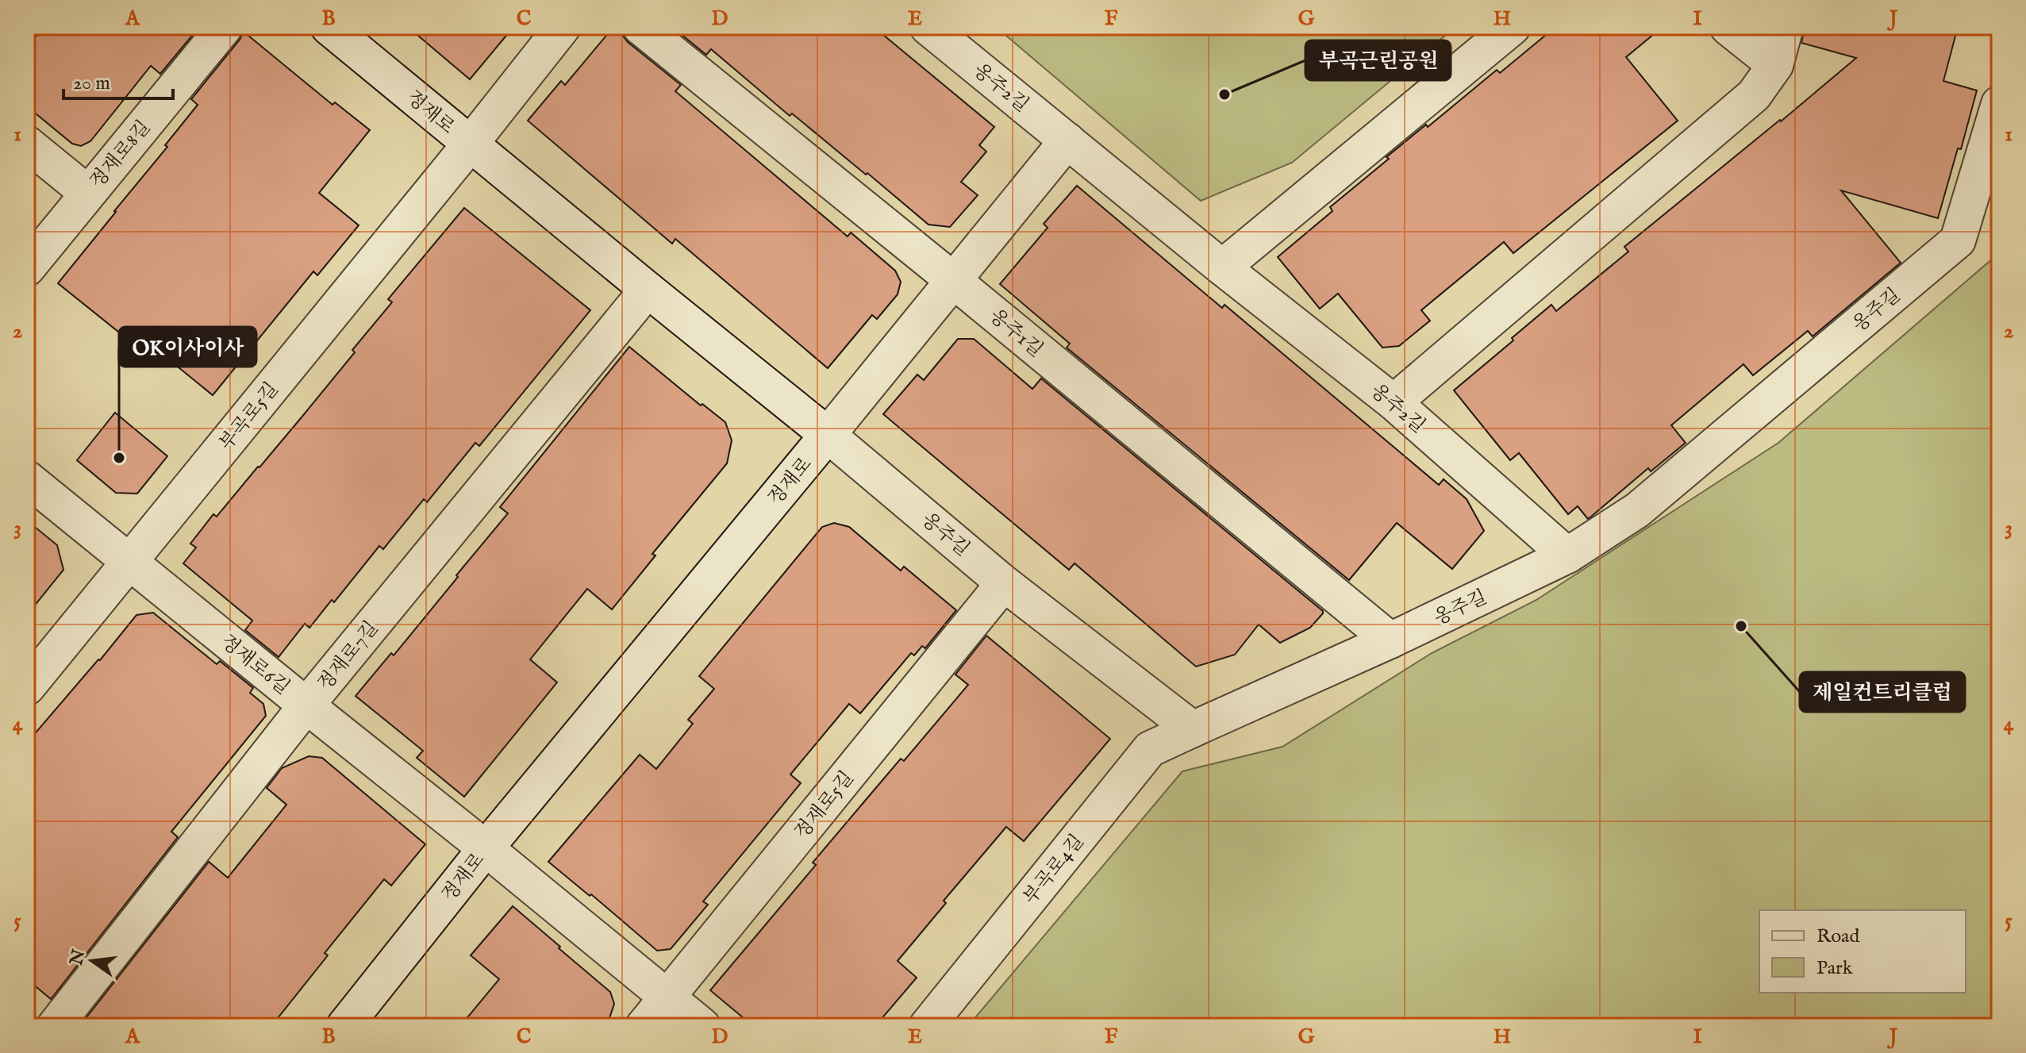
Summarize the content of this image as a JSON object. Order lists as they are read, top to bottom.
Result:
{
  "streets": {
    "street": [
      "옹주2길",
      "정재로",
      "정재로8길",
      "옹주길",
      "옹주1길",
      "부곡로5길",
      "정재로7길",
      "정재로6길",
      "정재로5길",
      "부곡로4길"
    ]
  },
  "crossings": [
    ["옹주2길", "옹주길"],
    ["정재로", "옹주길"],
    ["정재로", "부곡로5길"],
    ["정재로", "정재로7길"],
    ["정재로", "정재로6길"],
    ["옹주길", "옹주1길"],
    ["옹주길", "정재로5길"],
    ["옹주길", "부곡로4길"],
    ["부곡로5길", "정재로6길"],
    ["정재로7길", "정재로6길"],
    ["정재로6길", "정재로5길"]
  ],
  "places": ["부곡근린공원", "OK이사이사", "제일컨트리클럽"],
  "legend": ["Road", "Park"],
  "scale_bar": "20 m",
  "north": "left",
  "grid": {
    "columns": [
      "A",
      "B",
      "C",
      "D",
      "E",
      "F",
      "G",
      "H",
      "I",
      "J"
    ],
    "rows": [
      "1",
      "2",
      "3",
      "4",
      "5"
    ]
  }
}
